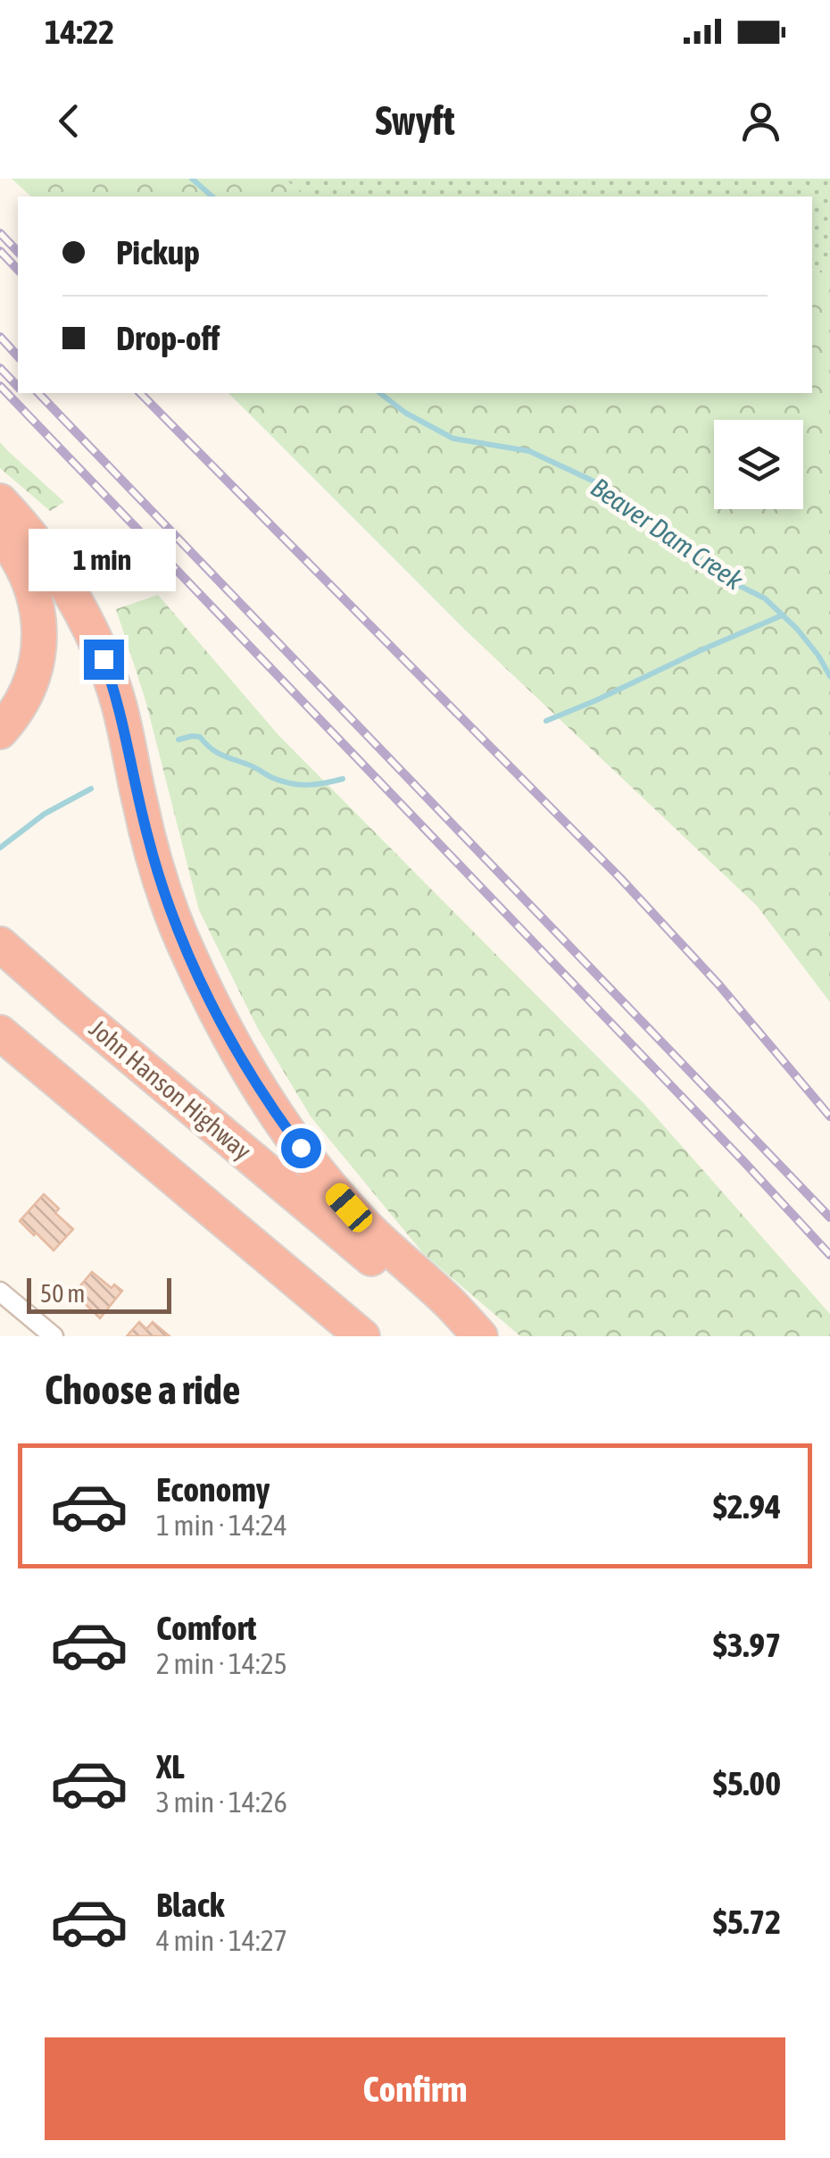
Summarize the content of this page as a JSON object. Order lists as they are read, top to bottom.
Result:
{
  "streets": {
    "highway": ["John Hanson Highway"]
  },
  "water": ["Beaver Dam Creek"],
  "scale_bar": "50 m",
  "page": {
    "status": "14:22",
    "header": "Swyft",
    "banner": ["Pickup", "Drop-off"],
    "bubble": "1 min",
    "scale": "50 m",
    "heading": "Choose a ride",
    "list": [
      {
        "name": "Economy",
        "note": "1 min · 14:24",
        "value": "$2.94"
      },
      {
        "name": "Comfort",
        "note": "2 min · 14:25",
        "value": "$3.97"
      },
      {
        "name": "XL",
        "note": "3 min · 14:26",
        "value": "$5.00"
      },
      {
        "name": "Black",
        "note": "4 min · 14:27",
        "value": "$5.72"
      }
    ],
    "buttons": "Confirm"
  }
}
